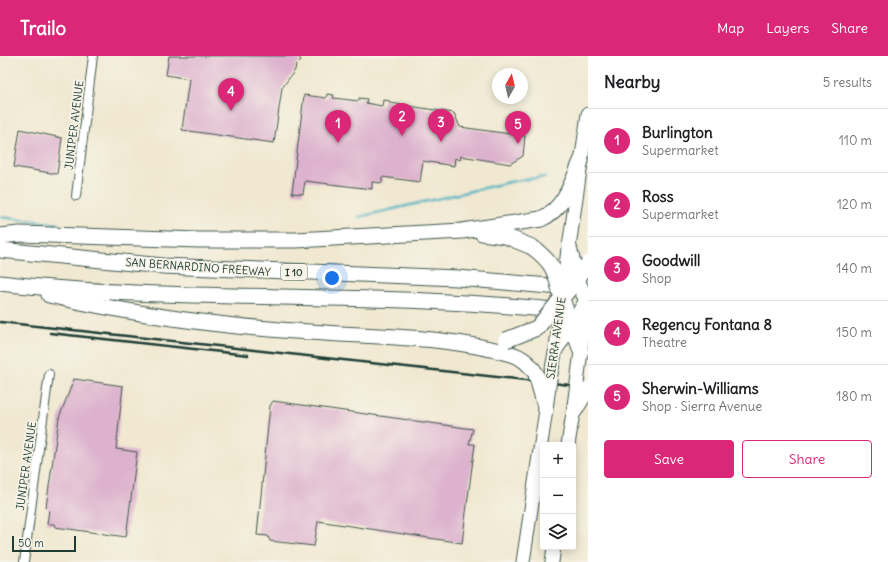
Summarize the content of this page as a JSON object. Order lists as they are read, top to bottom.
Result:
{
  "streets": {
    "highway": ["SAN BERNARDINO FREEWAY", "I 10"],
    "main road": ["SIERRA AVENUE"],
    "street": ["JUNIPER AVENUE"]
  },
  "scale_bar": "50 m",
  "north": "top",
  "page": {
    "header": "Trailo",
    "nav": ["Map", "Layers", "Share"],
    "heading": ["Nearby", "5 results"],
    "pins": [
      "4",
      "2",
      "3",
      "1",
      "5"
    ],
    "list": [
      {
        "mark": "1",
        "name": "Burlington",
        "note": "Supermarket",
        "value": "110 m"
      },
      {
        "mark": "2",
        "name": "Ross",
        "note": "Supermarket",
        "value": "120 m"
      },
      {
        "mark": "3",
        "name": "Goodwill",
        "note": "Shop",
        "value": "140 m"
      },
      {
        "mark": "4",
        "name": "Regency Fontana 8",
        "note": "Theatre",
        "value": "150 m"
      },
      {
        "mark": "5",
        "name": "Sherwin-Williams",
        "note": "Shop · Sierra Avenue",
        "value": "180 m"
      }
    ],
    "buttons": ["Save", "Share"],
    "map_buttons": ["+", "−"],
    "scale": "50 m"
  }
}
